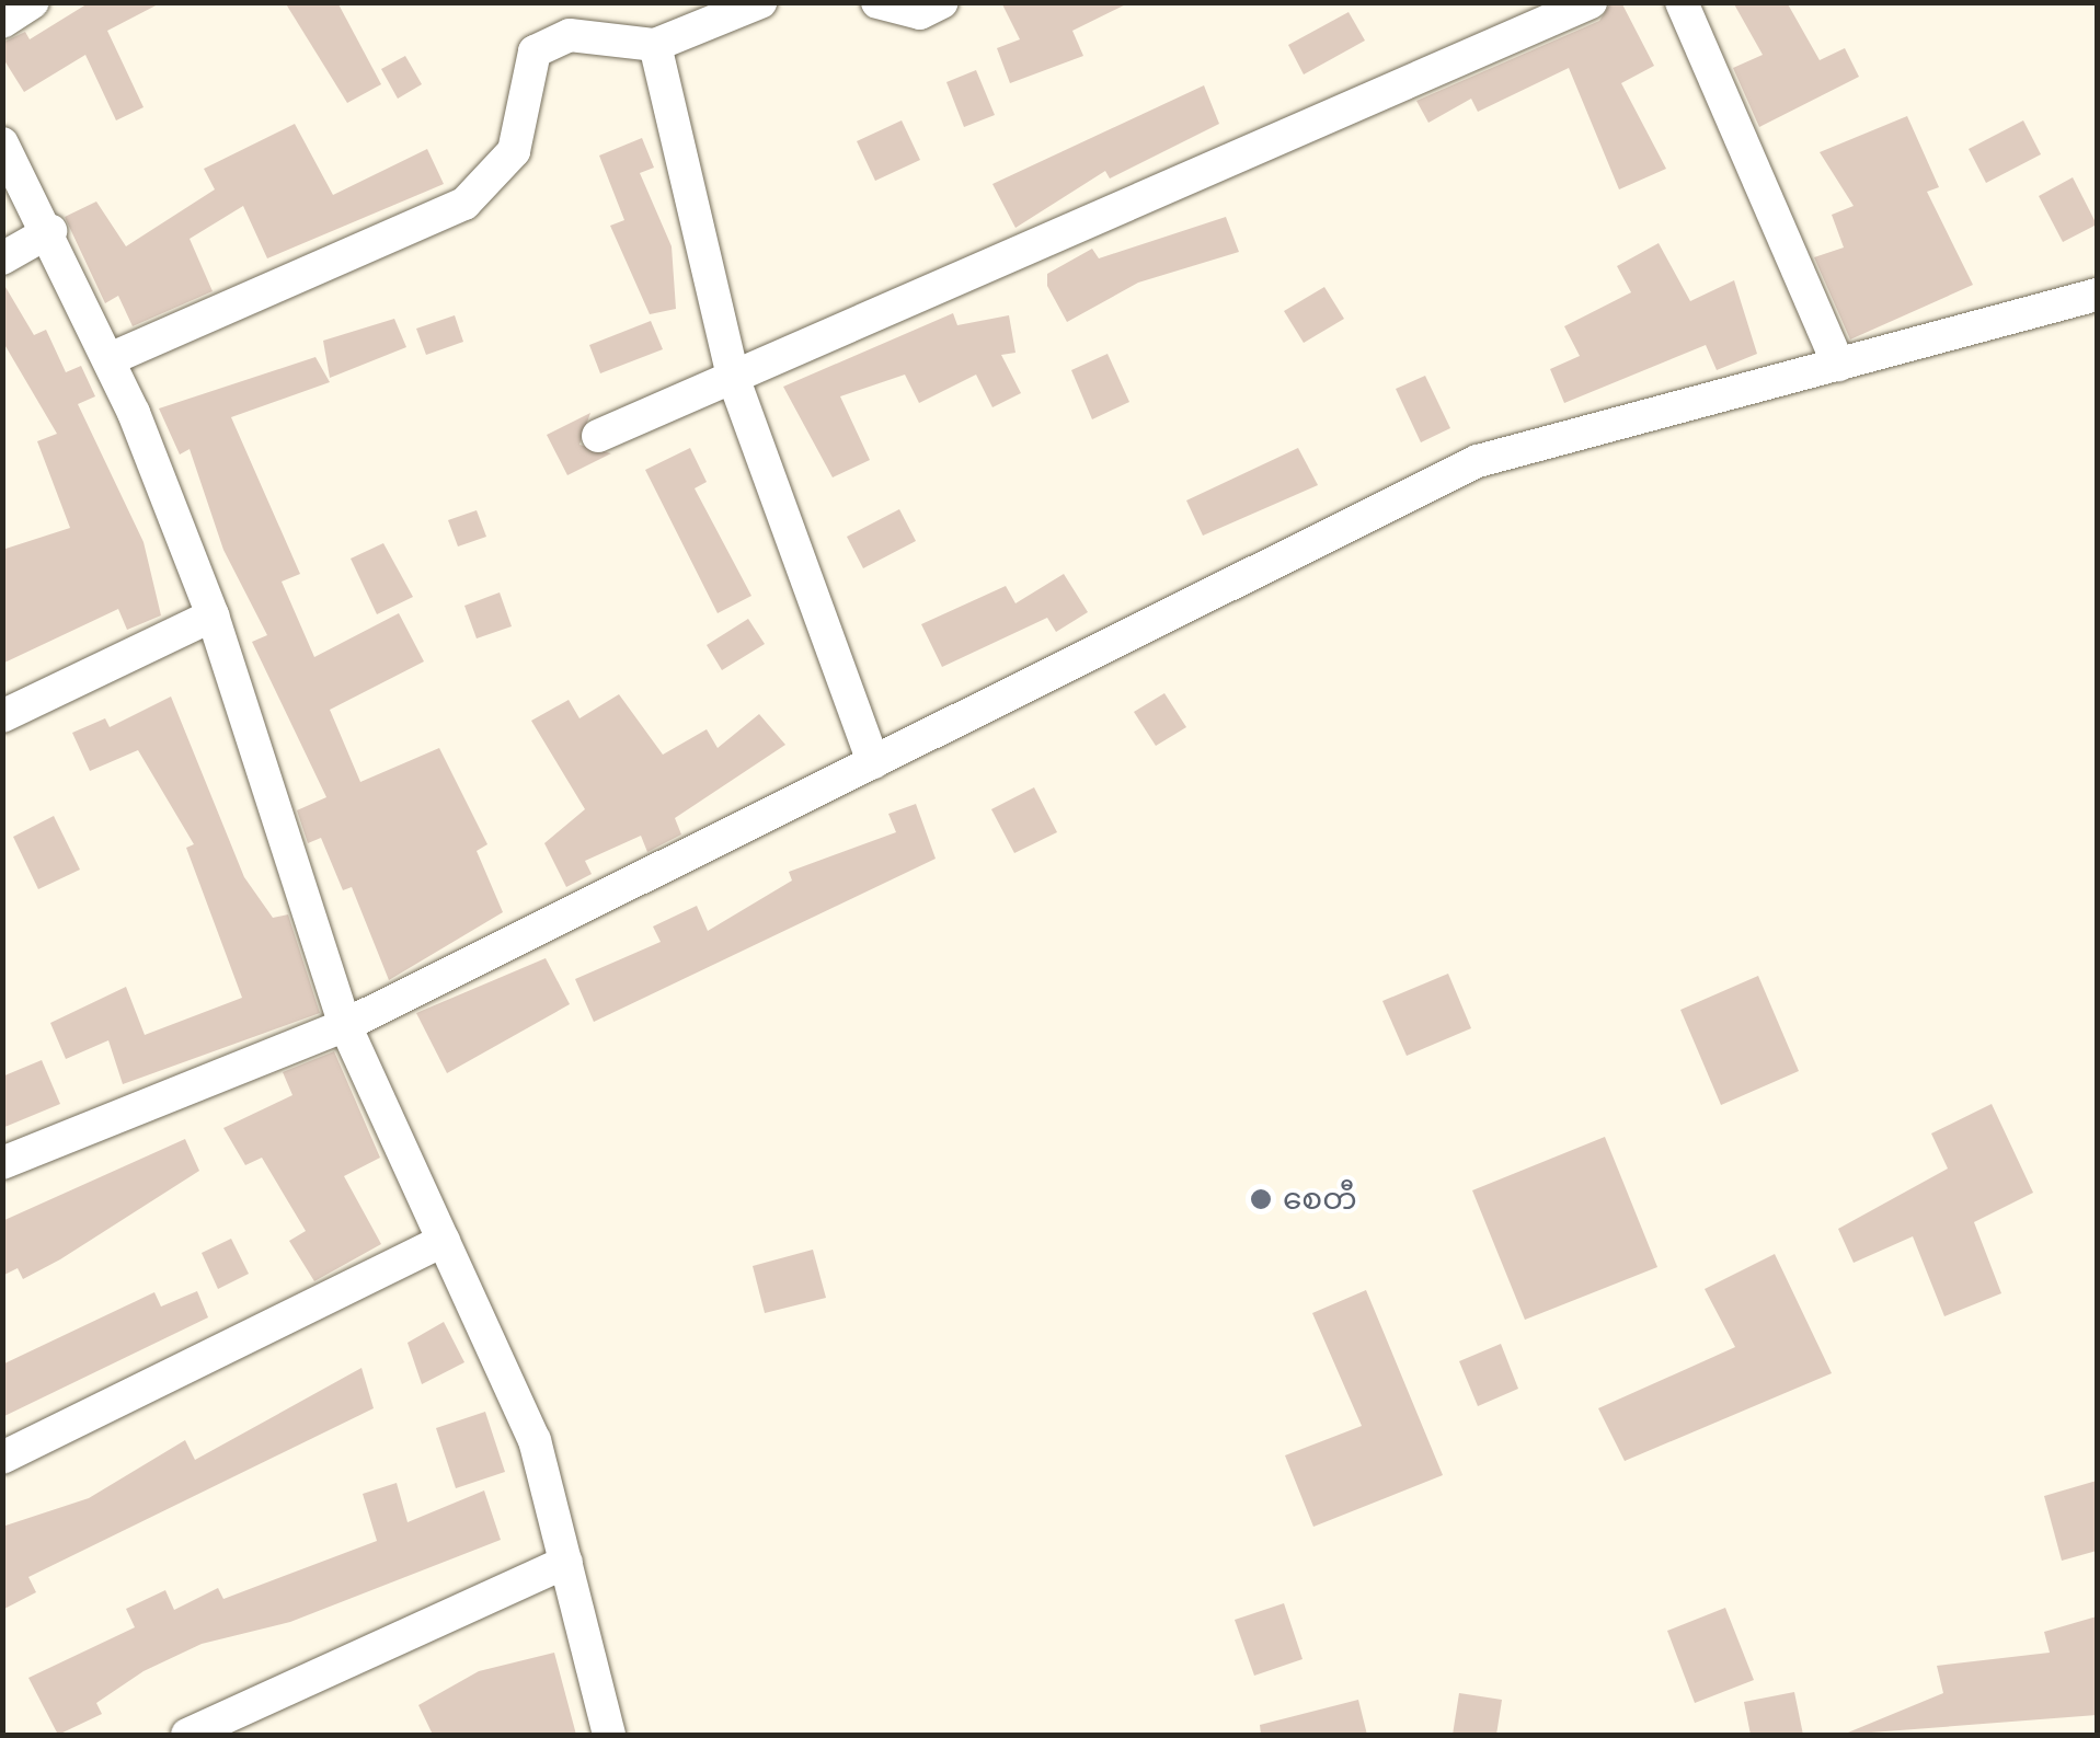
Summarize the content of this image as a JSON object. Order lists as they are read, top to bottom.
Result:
{
  "places": ["စေတီ"]
}
